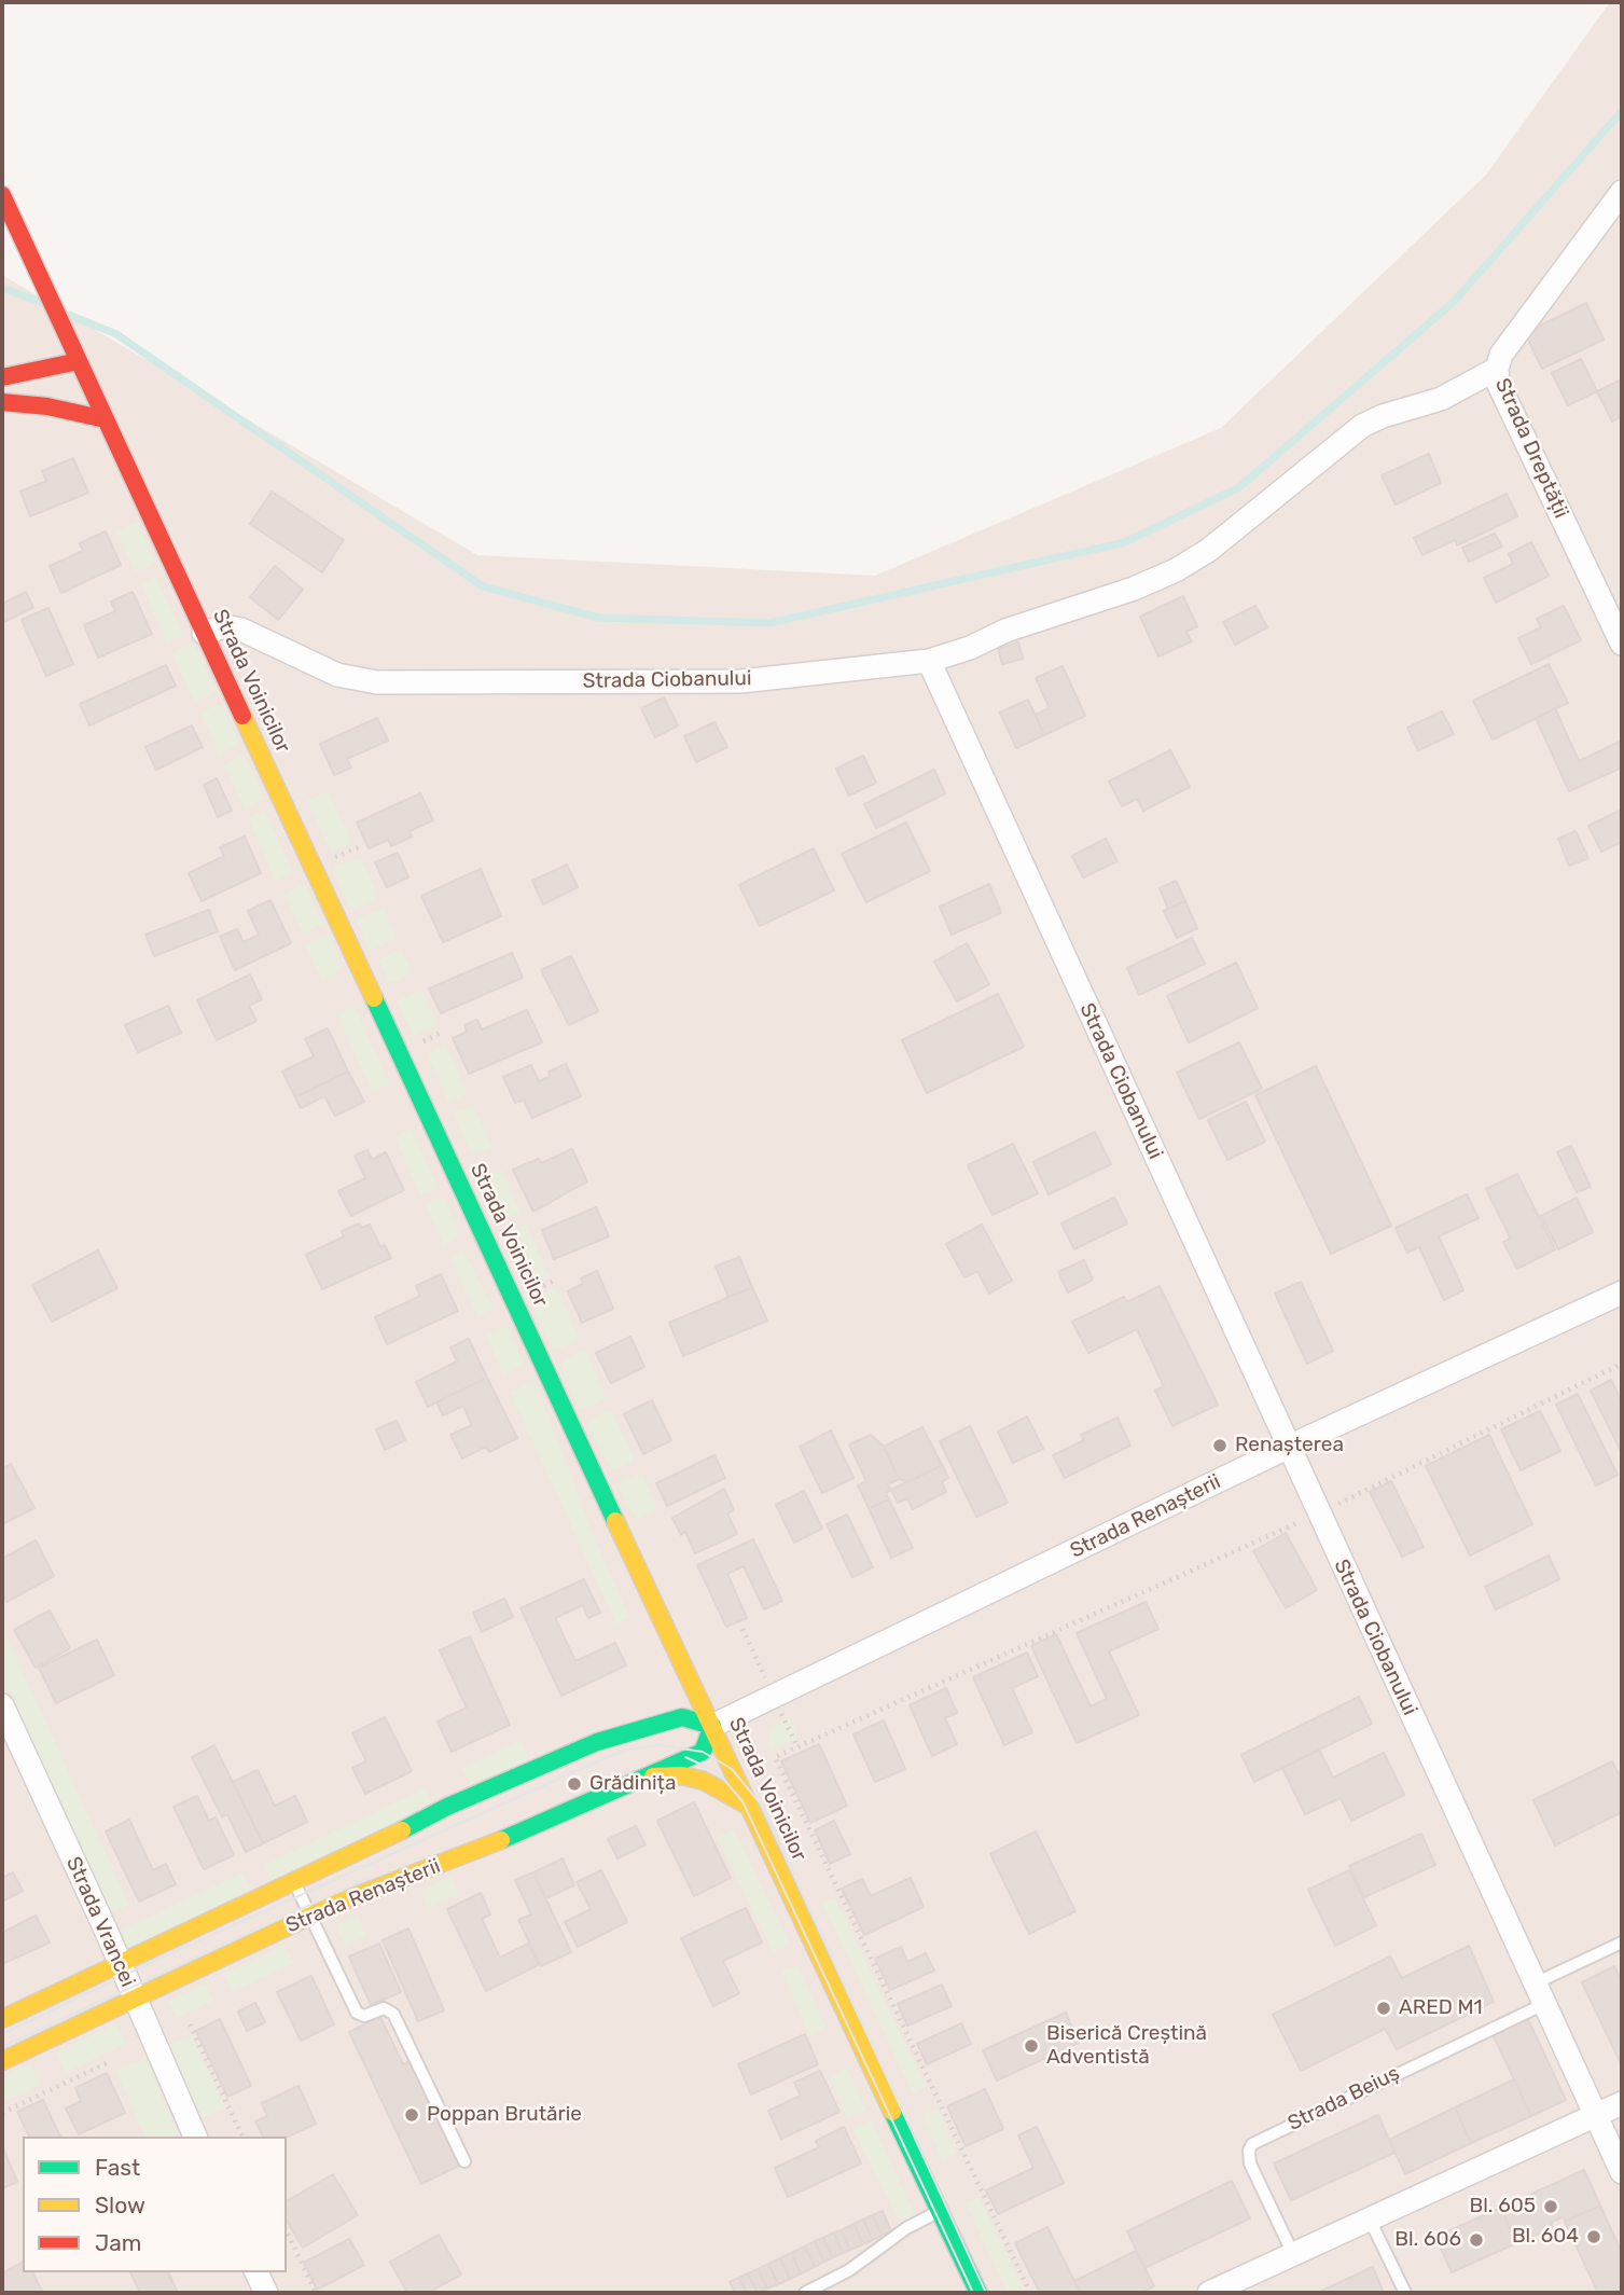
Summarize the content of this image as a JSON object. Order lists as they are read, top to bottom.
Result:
{
  "streets": {
    "main road": ["Strada Voinicilor", "Strada Renașterii"],
    "street": ["Strada Dreptății", "Strada Ciobanului", "Strada Vrancei"],
    "lane": ["Strada Beiuș"]
  },
  "crossings": [
    ["Strada Ciobanului", "Strada Voinicilor"],
    ["Strada Ciobanului", "Strada Renașterii"],
    ["Strada Ciobanului", "Strada Beiuș"],
    ["Strada Voinicilor", "Strada Renașterii"],
    ["Strada Renașterii", "Strada Vrancei"]
  ],
  "places": [
    "Renașterea",
    "Grădinița",
    "ARED M1",
    "Biserică Creștină Adventistă",
    "Poppan Brutărie",
    "Bl. 605",
    "Bl. 604",
    "Bl. 606"
  ],
  "legend": ["Fast", "Slow", "Jam"]
}
